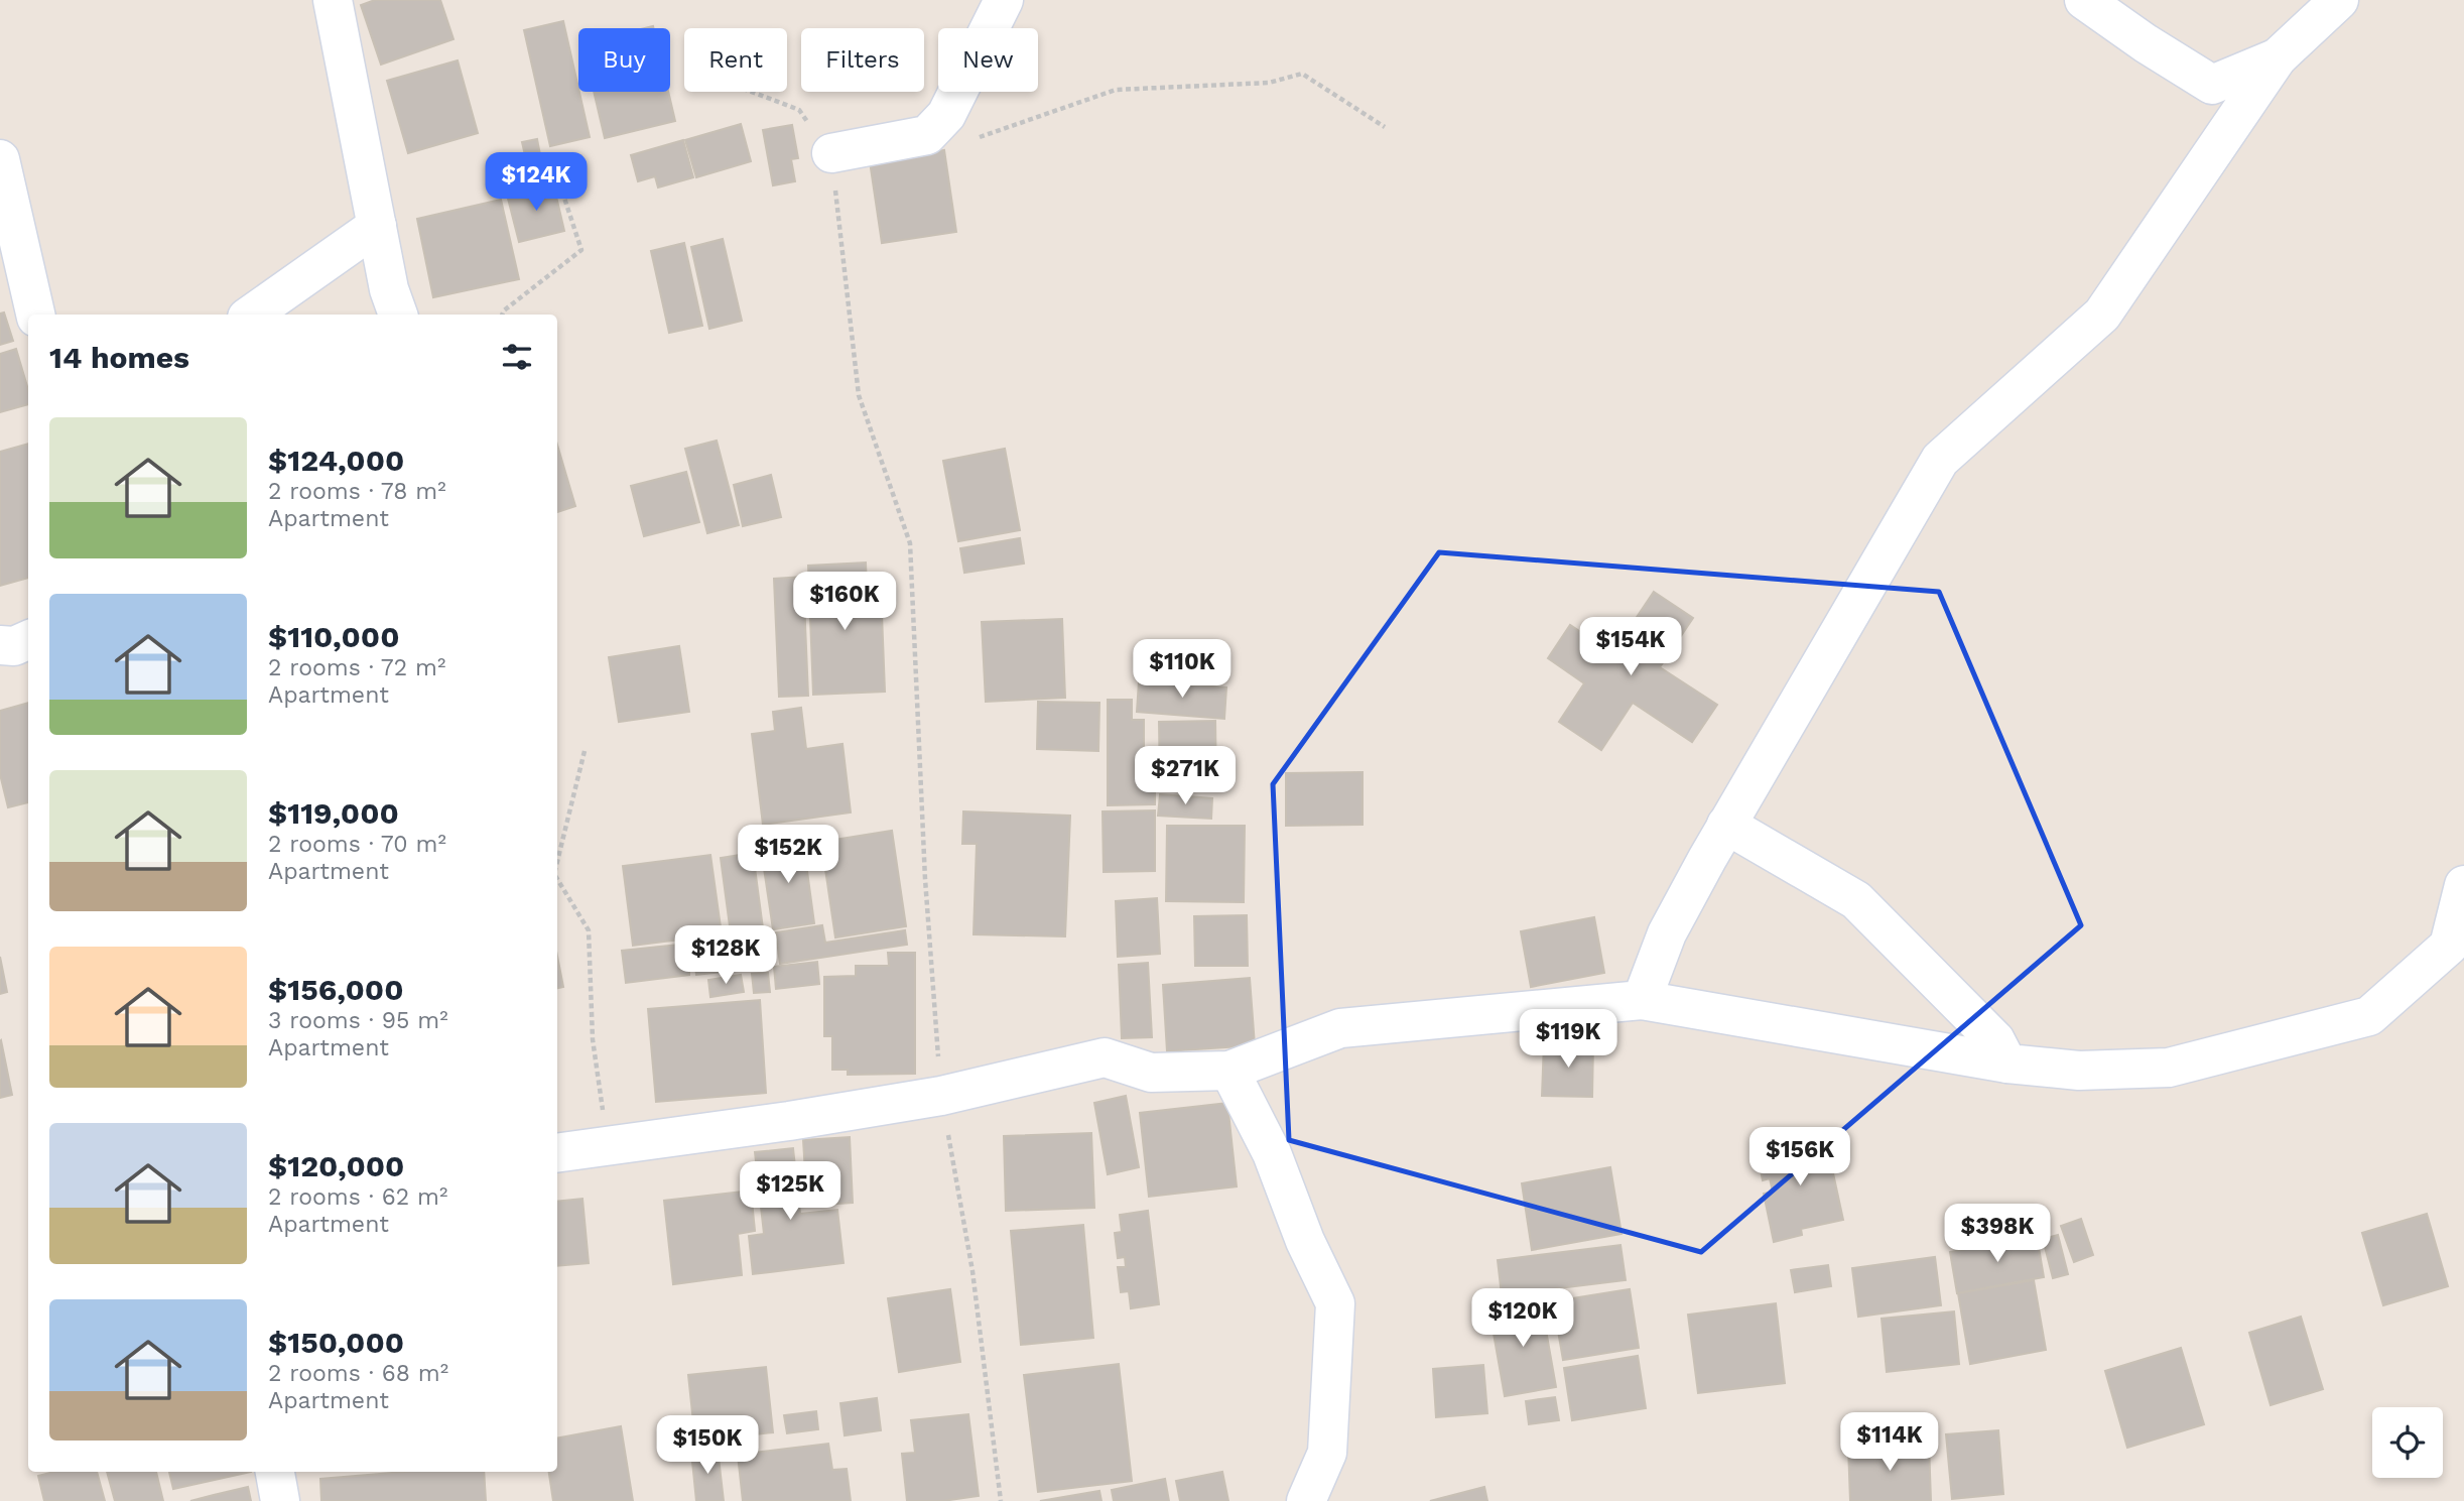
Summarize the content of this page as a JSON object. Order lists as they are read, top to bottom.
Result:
{
  "page": {
    "chip": [
      "Buy",
      "Rent",
      "Filters",
      "New"
    ],
    "price": [
      "$124K",
      "$160K",
      "$154K",
      "$110K",
      "$271K",
      "$152K",
      "$128K",
      "$119K",
      "$156K",
      "$125K",
      "$398K",
      "$120K",
      "$114K",
      "$150K"
    ],
    "heading": "14 homes",
    "list": [
      {
        "name": "$124,000",
        "note": "2 rooms · 78 m² · Apartment"
      },
      {
        "name": "$110,000",
        "note": "2 rooms · 72 m² · Apartment"
      },
      {
        "name": "$119,000",
        "note": "2 rooms · 70 m² · Apartment"
      },
      {
        "name": "$156,000",
        "note": "3 rooms · 95 m² · Apartment"
      },
      {
        "name": "$120,000",
        "note": "2 rooms · 62 m² · Apartment"
      },
      {
        "name": "$150,000",
        "note": "2 rooms · 68 m² · Apartment"
      }
    ]
  }
}
